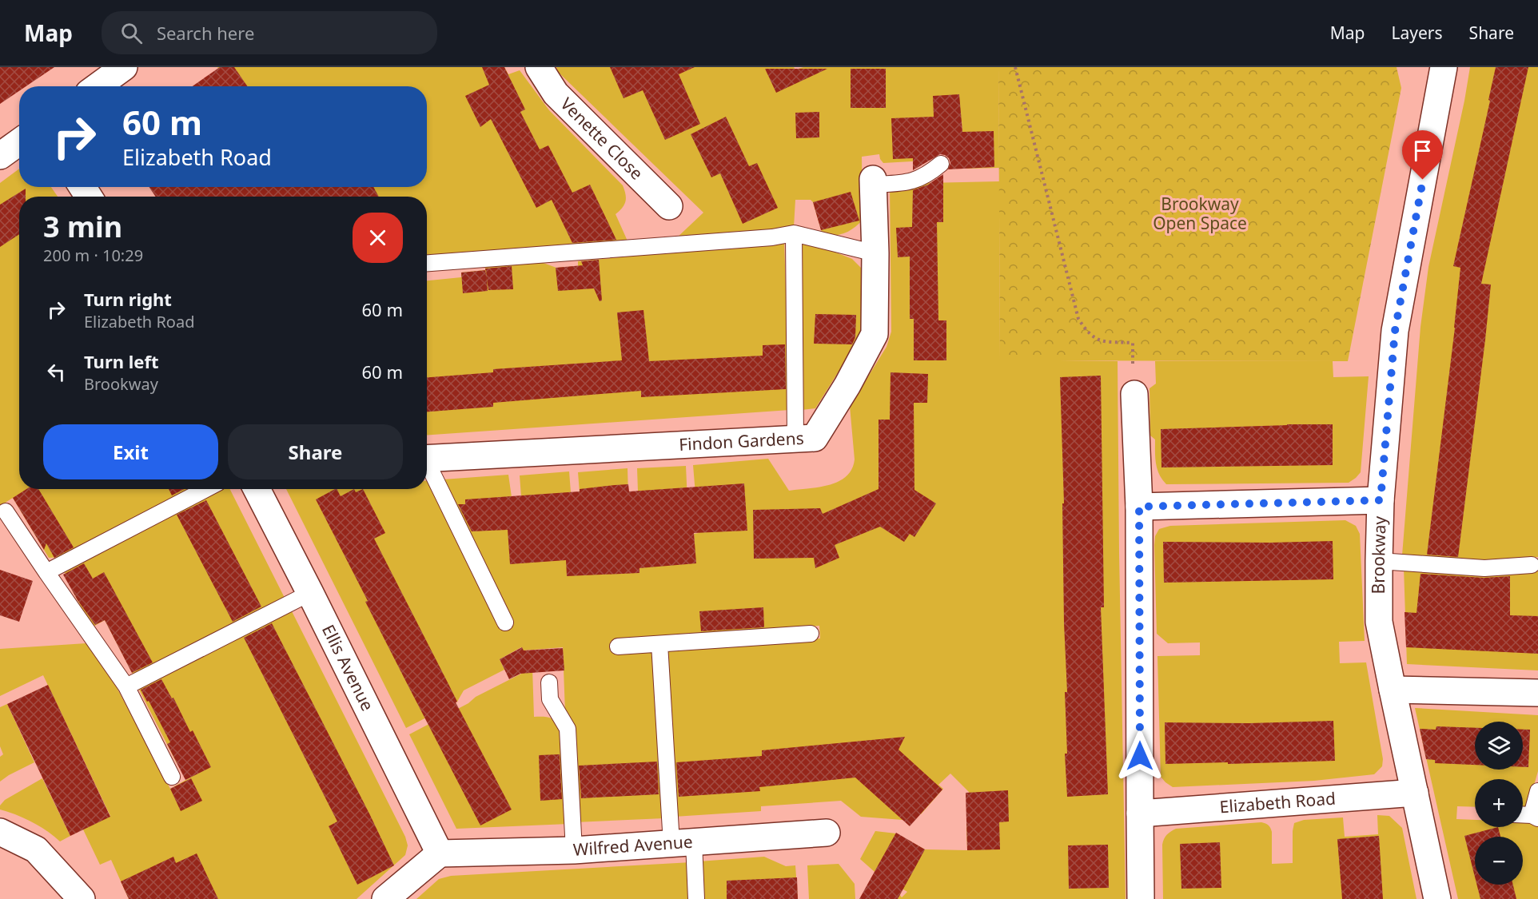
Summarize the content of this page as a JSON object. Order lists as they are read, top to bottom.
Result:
{
  "streets": {
    "street": [
      "Venette Close",
      "Findon Gardens",
      "Brookway",
      "Ellis Avenue",
      "Elizabeth Road",
      "Wilfred Avenue"
    ]
  },
  "crossings": [
    ["Brookway", "Elizabeth Road"],
    ["Ellis Avenue", "Wilfred Avenue"]
  ],
  "parks": ["Brookway Open Space"],
  "page": {
    "header": "Map",
    "search": "Search here",
    "nav": ["Map", "Layers", "Share"],
    "turn": ["60 m", "Elizabeth Road"],
    "heading": ["3 min", "200 m · 10:29"],
    "list": [
      {
        "name": "Turn right",
        "note": "Elizabeth Road",
        "value": "60 m"
      },
      {
        "name": "Turn left",
        "note": "Brookway",
        "value": "60 m"
      }
    ],
    "buttons": ["Exit", "Share"],
    "map_buttons": ["+", "−"]
  }
}
